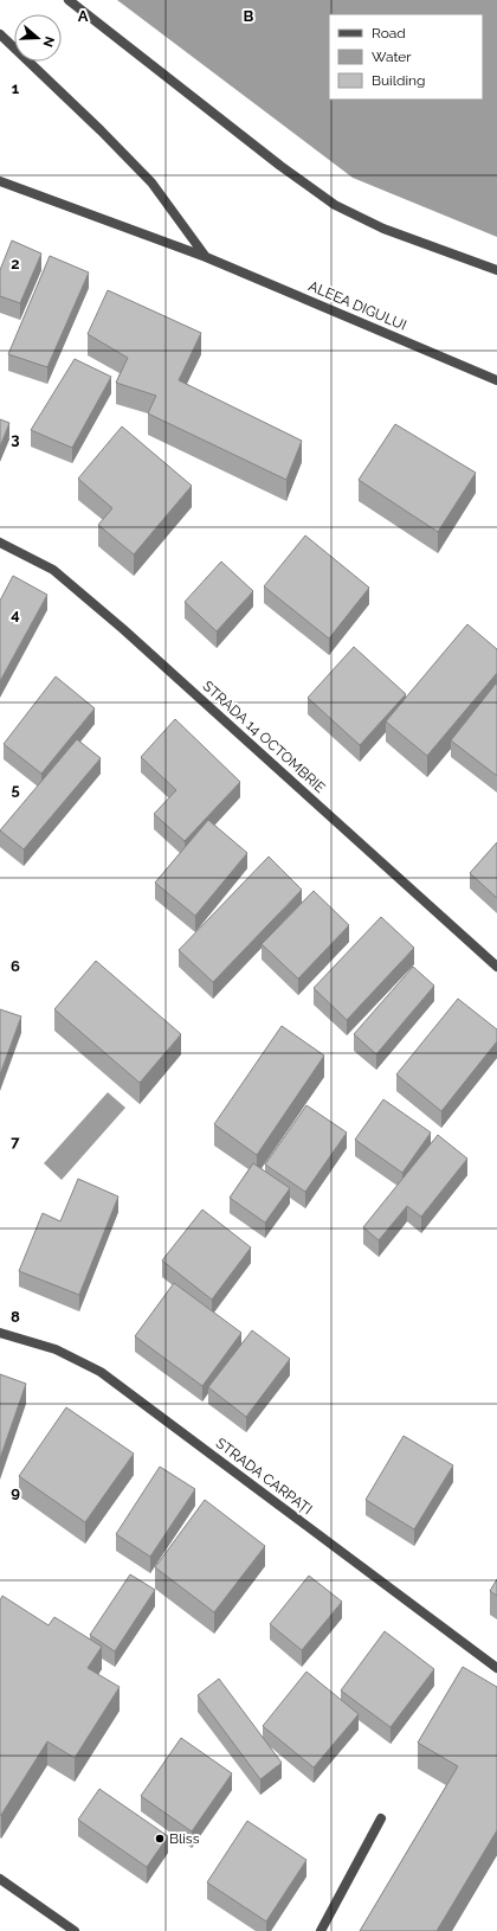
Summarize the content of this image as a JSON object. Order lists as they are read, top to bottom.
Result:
{
  "streets": {
    "street": ["ALEEA DIGULUI", "STRADA 14 OCTOMBRIE", "STRADA CARPAȚI"]
  },
  "places": ["Bliss"],
  "legend": ["Road", "Water", "Building"],
  "north": "right",
  "grid": {
    "columns": ["A", "B"],
    "rows": [
      "1",
      "2",
      "3",
      "4",
      "5",
      "6",
      "7",
      "8",
      "9"
    ]
  }
}
